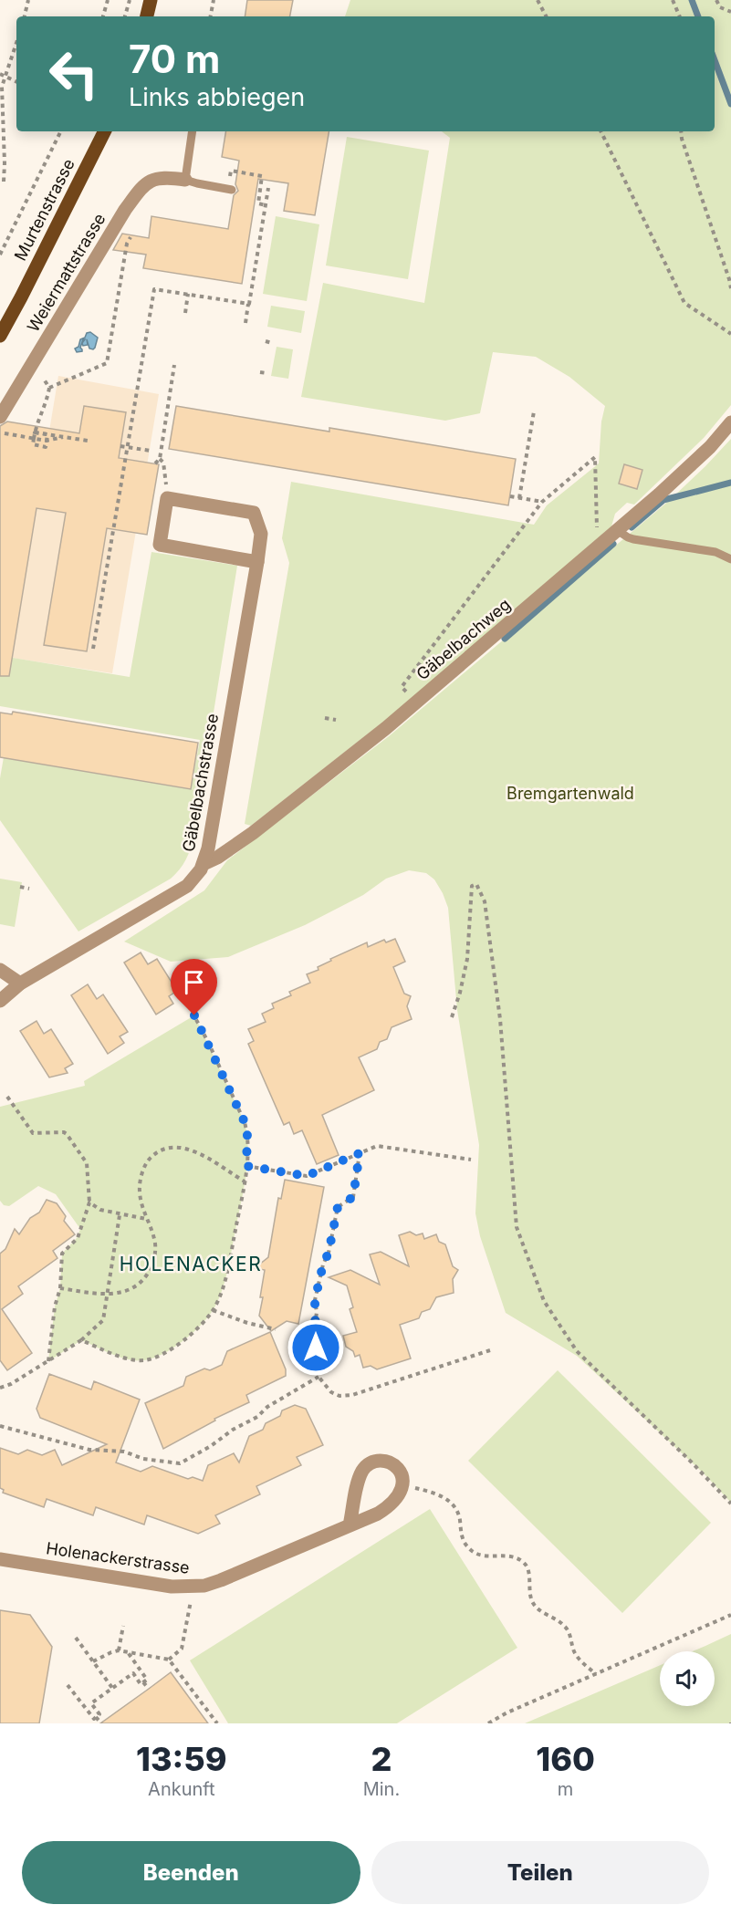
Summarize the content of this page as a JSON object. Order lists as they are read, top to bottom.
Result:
{
  "streets": {
    "main road": ["Murtenstrasse"],
    "street": [
      "Weiermattstrasse",
      "Gäbelbachweg",
      "Gäbelbachstrasse",
      "Holenackerstrasse"
    ]
  },
  "crossings": [
    ["Gäbelbachweg", "Gäbelbachstrasse"]
  ],
  "districts": ["HOLENACKER"],
  "parks": ["Bremgartenwald"],
  "page": {
    "turn": ["70 m", "Links abbiegen"],
    "eta": [
      "13:59",
      "Ankunft",
      "2",
      "Min.",
      "160",
      "m"
    ],
    "buttons": ["Beenden", "Teilen"]
  }
}
